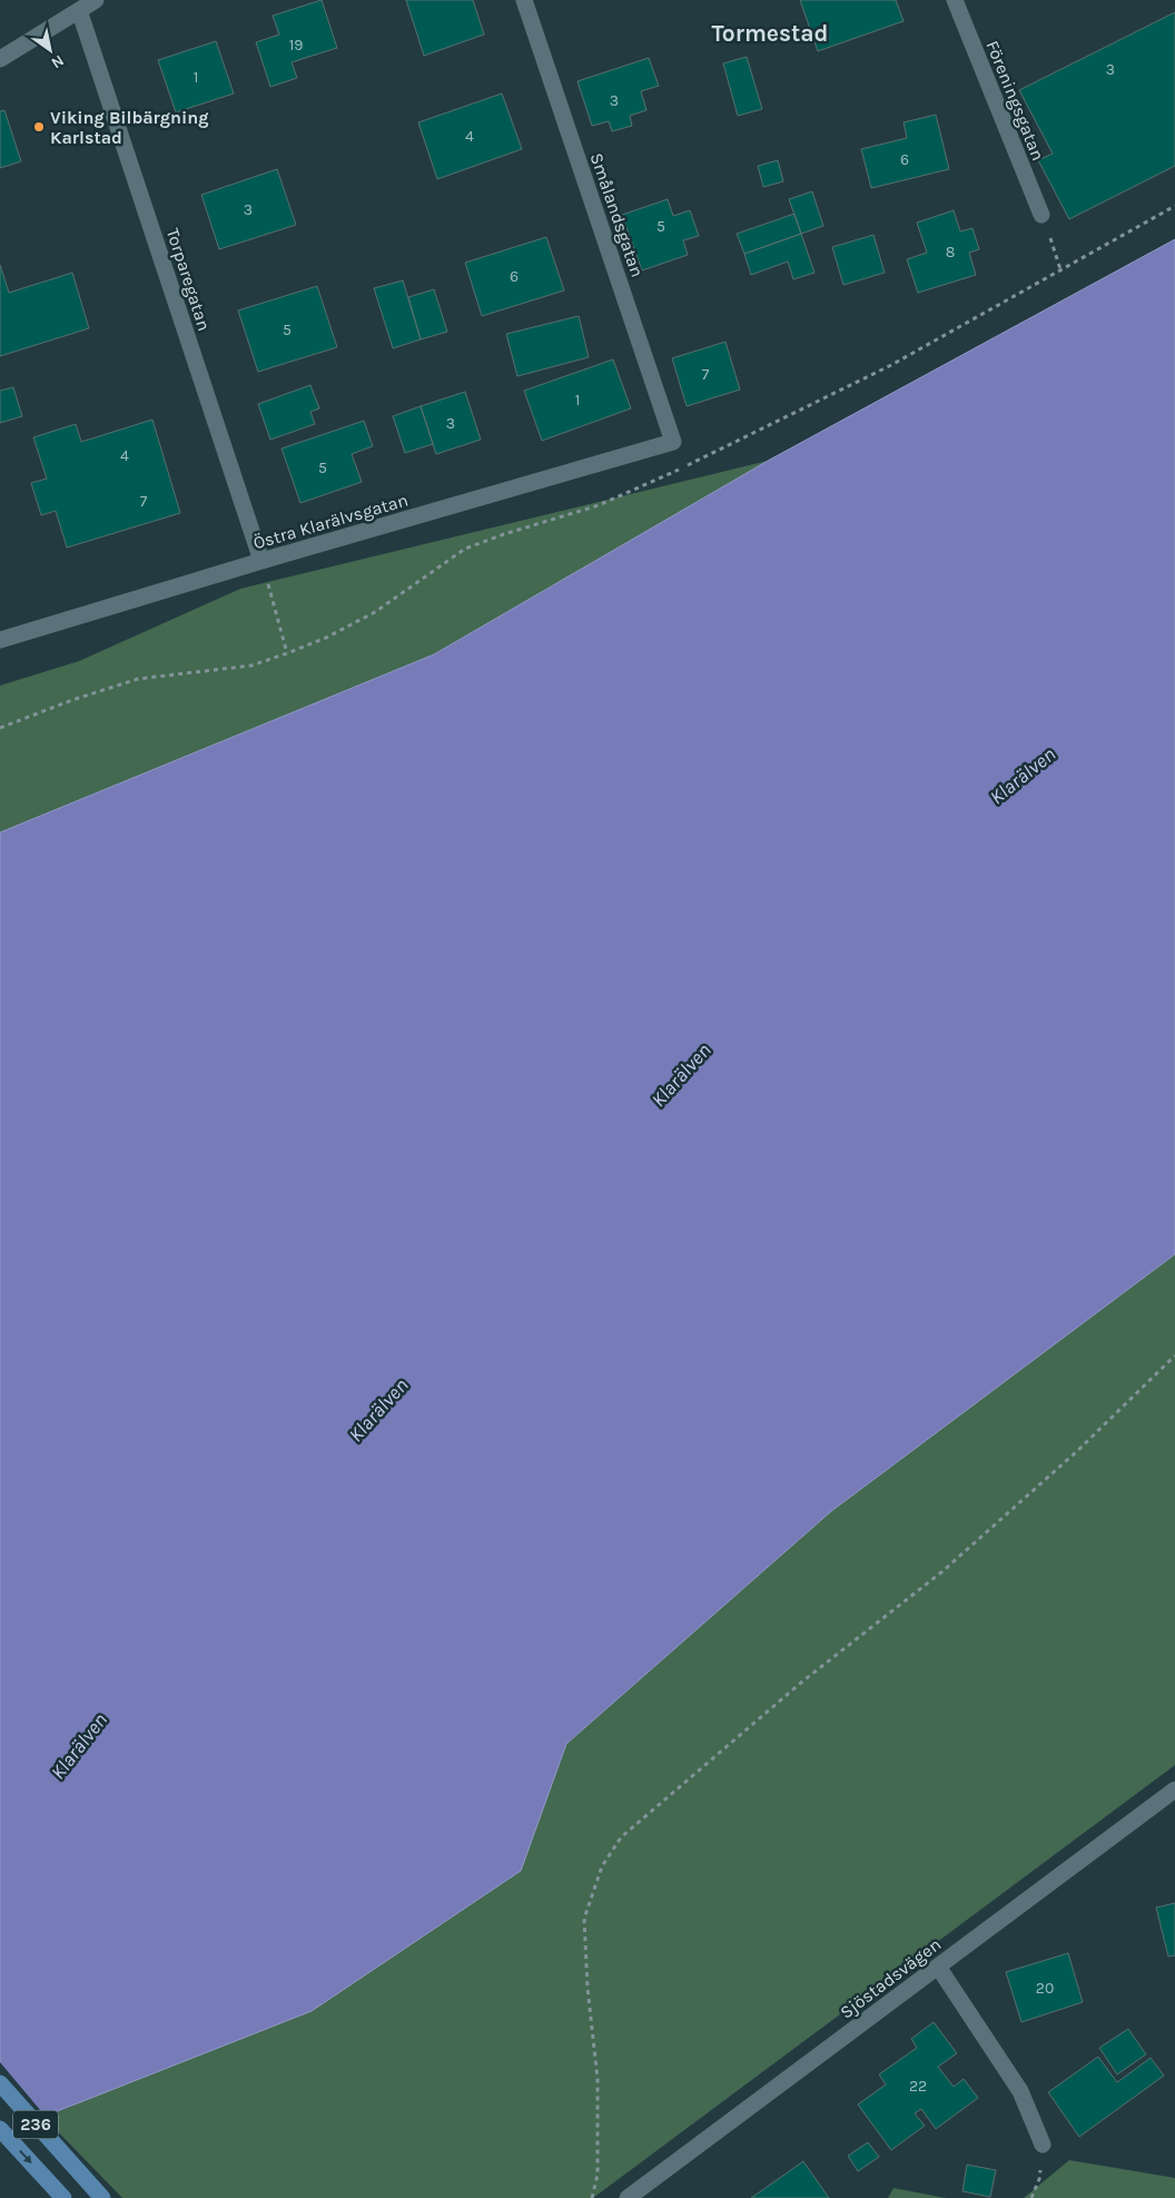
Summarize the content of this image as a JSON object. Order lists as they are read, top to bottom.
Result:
{
  "streets": {
    "main road": ["236"],
    "street": [
      "Föreningsgatan",
      "Smålandsgatan",
      "Torparegatan",
      "Östra Klarälvsgatan",
      "Sjöstadsvägen"
    ]
  },
  "crossings": [
    ["Smålandsgatan", "Östra Klarälvsgatan"],
    ["Torparegatan", "Östra Klarälvsgatan"]
  ],
  "districts": ["Tormestad"],
  "water": ["Klarälven"],
  "places": ["Viking Bilbärgning Karlstad"],
  "house_numbers": [
    "19",
    "3",
    "1",
    "3",
    "4",
    "6",
    "3",
    "5",
    "8",
    "6",
    "5",
    "7",
    "1",
    "3",
    "4",
    "5",
    "7",
    "20",
    "22"
  ],
  "north": "bottom right"
}
